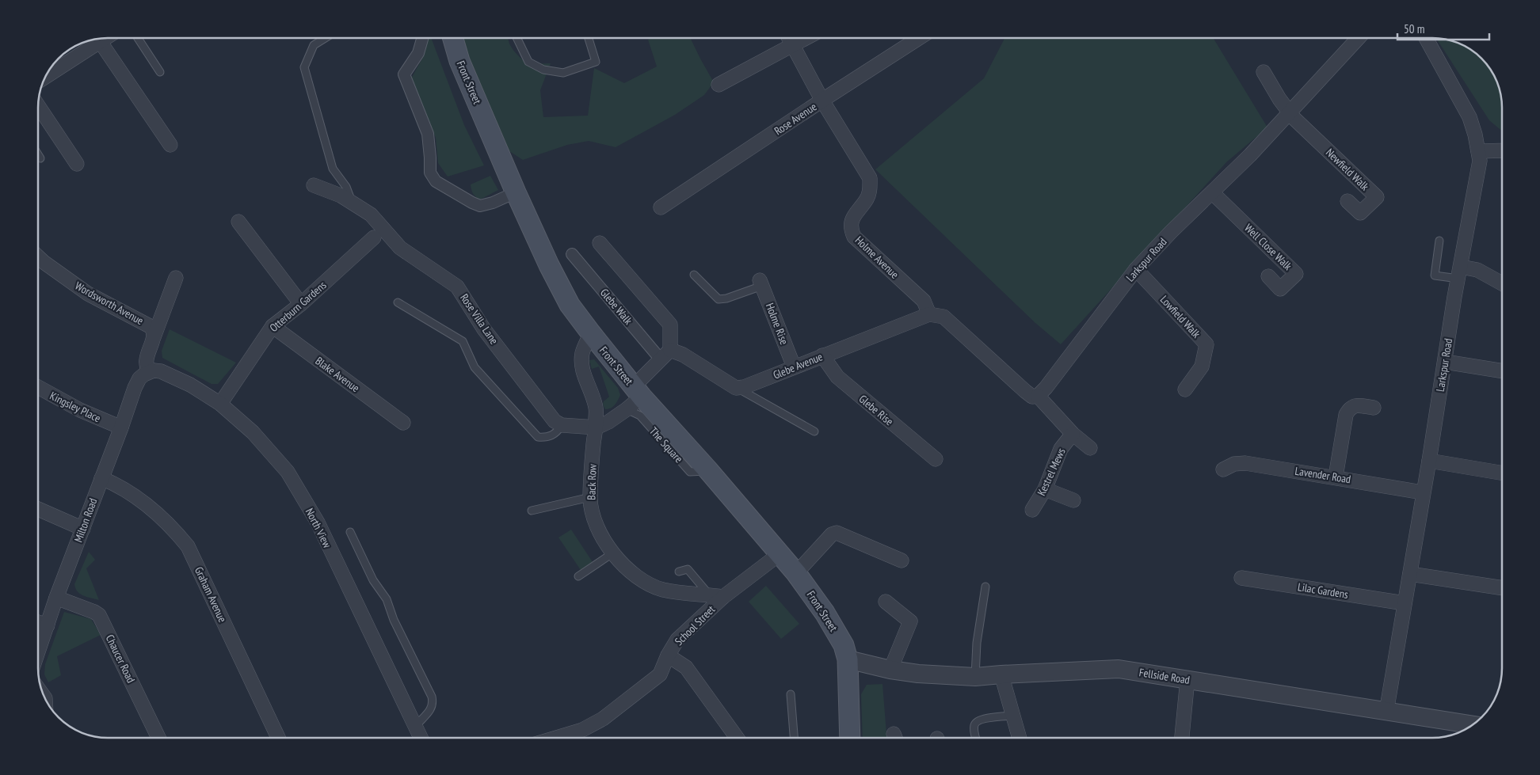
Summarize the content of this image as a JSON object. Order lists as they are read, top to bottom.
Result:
{
  "streets": {
    "main road": ["Front Street"],
    "street": [
      "Rose Avenue",
      "Newfield Walk",
      "Well Close Walk",
      "Holme Avenue",
      "Larkspur Road",
      "Wordsworth Avenue",
      "Otterburn Gardens",
      "Glebe Walk",
      "Lowfield Walk",
      "Rose Villa Lane",
      "Holme Rise",
      "Glebe Avenue",
      "Blake Avenue",
      "Kingsley Place",
      "Glebe Rise",
      "Kestrel Mews",
      "Lavender Road",
      "Back Row",
      "Milton Road",
      "North View",
      "Lilac Gardens",
      "Graham Avenue",
      "School Street",
      "Chaucer Road",
      "Fellside Road"
    ],
    "lane": ["The Square"]
  },
  "crossings": [
    ["Front Street", "The Square"],
    ["Front Street", "Back Row"],
    ["Front Street", "School Street"],
    ["Front Street", "Fellside Road"],
    ["Rose Avenue", "Holme Avenue"],
    ["Newfield Walk", "Larkspur Road"],
    ["Well Close Walk", "Larkspur Road"],
    ["Holme Avenue", "Glebe Avenue"],
    ["Larkspur Road", "Lowfield Walk"],
    ["Larkspur Road", "Lavender Road"],
    ["Larkspur Road", "Lilac Gardens"],
    ["Larkspur Road", "Fellside Road"],
    ["Otterburn Gardens", "Blake Avenue"],
    ["Otterburn Gardens", "North View"],
    ["Holme Rise", "Glebe Avenue"],
    ["Glebe Avenue", "Glebe Rise"],
    ["Kingsley Place", "Milton Road"],
    ["Back Row", "School Street"],
    ["Milton Road", "North View"],
    ["Milton Road", "Graham Avenue"],
    ["Milton Road", "Chaucer Road"]
  ],
  "scale_bar": "50 m"
}
